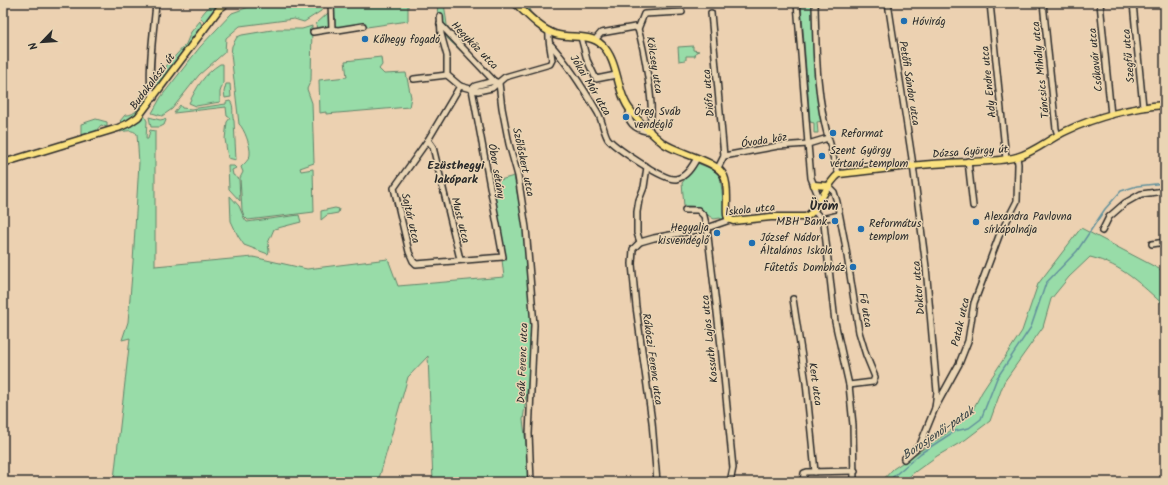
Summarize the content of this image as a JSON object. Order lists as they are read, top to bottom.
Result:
{
  "streets": {
    "main road": ["Budakalászi út", "Dózsa György út", "Iskola utca"],
    "street": [
      "Hegyköz utca",
      "Szegfű utca",
      "Csókavár utca",
      "Kölcsey utca",
      "Táncsics Mihály utca",
      "Ady Endre utca",
      "Petőfi Sándor utca",
      "Jókai Mór utca",
      "Diófa utca",
      "Óvoda köz",
      "Szőlőskert utca",
      "Óbor sétány",
      "Sajtár utca",
      "Must utca",
      "Doktor utca",
      "Fő utca",
      "Patak utca",
      "Kossuth Lajos utca",
      "Rákóczi Ferenc utca",
      "Deák Ferenc utca",
      "Kert utca"
    ]
  },
  "crossings": [
    ["Hegyköz utca", "Szőlőskert utca"],
    ["Szegfű utca", "Dózsa György út"],
    ["Csókavár utca", "Dózsa György út"],
    ["Táncsics Mihály utca", "Dózsa György út"],
    ["Ady Endre utca", "Dózsa György út"],
    ["Petőfi Sándor utca", "Dózsa György út"],
    ["Petőfi Sándor utca", "Doktor utca"],
    ["Diófa utca", "Óvoda köz"],
    ["Dózsa György út", "Doktor utca"],
    ["Dózsa György út", "Patak utca"],
    ["Szőlőskert utca", "Deák Ferenc utca"],
    ["Óbor sétány", "Sajtár utca"],
    ["Óbor sétány", "Must utca"],
    ["Iskola utca", "Kossuth Lajos utca"],
    ["Iskola utca", "Rákóczi Ferenc utca"],
    ["Sajtár utca", "Must utca"],
    ["Doktor utca", "Patak utca"]
  ],
  "districts": ["Ezüsthegyi lakópark", "Üröm"],
  "water": ["Borosjenői-patak"],
  "places": [
    "Hóvirág",
    "Kőhegy fogadó",
    "Öreg Sváb vendéglő",
    "Reformat",
    "Szent György vértanú-templom",
    "MBH Bank",
    "Alexandra Pavlovna sírkápolnája",
    "Református templom",
    "Hegyalja kisvendéglő",
    "József Nádor Általános Iskola",
    "Fűtetős Dombház"
  ],
  "north": "bottom left"
}
